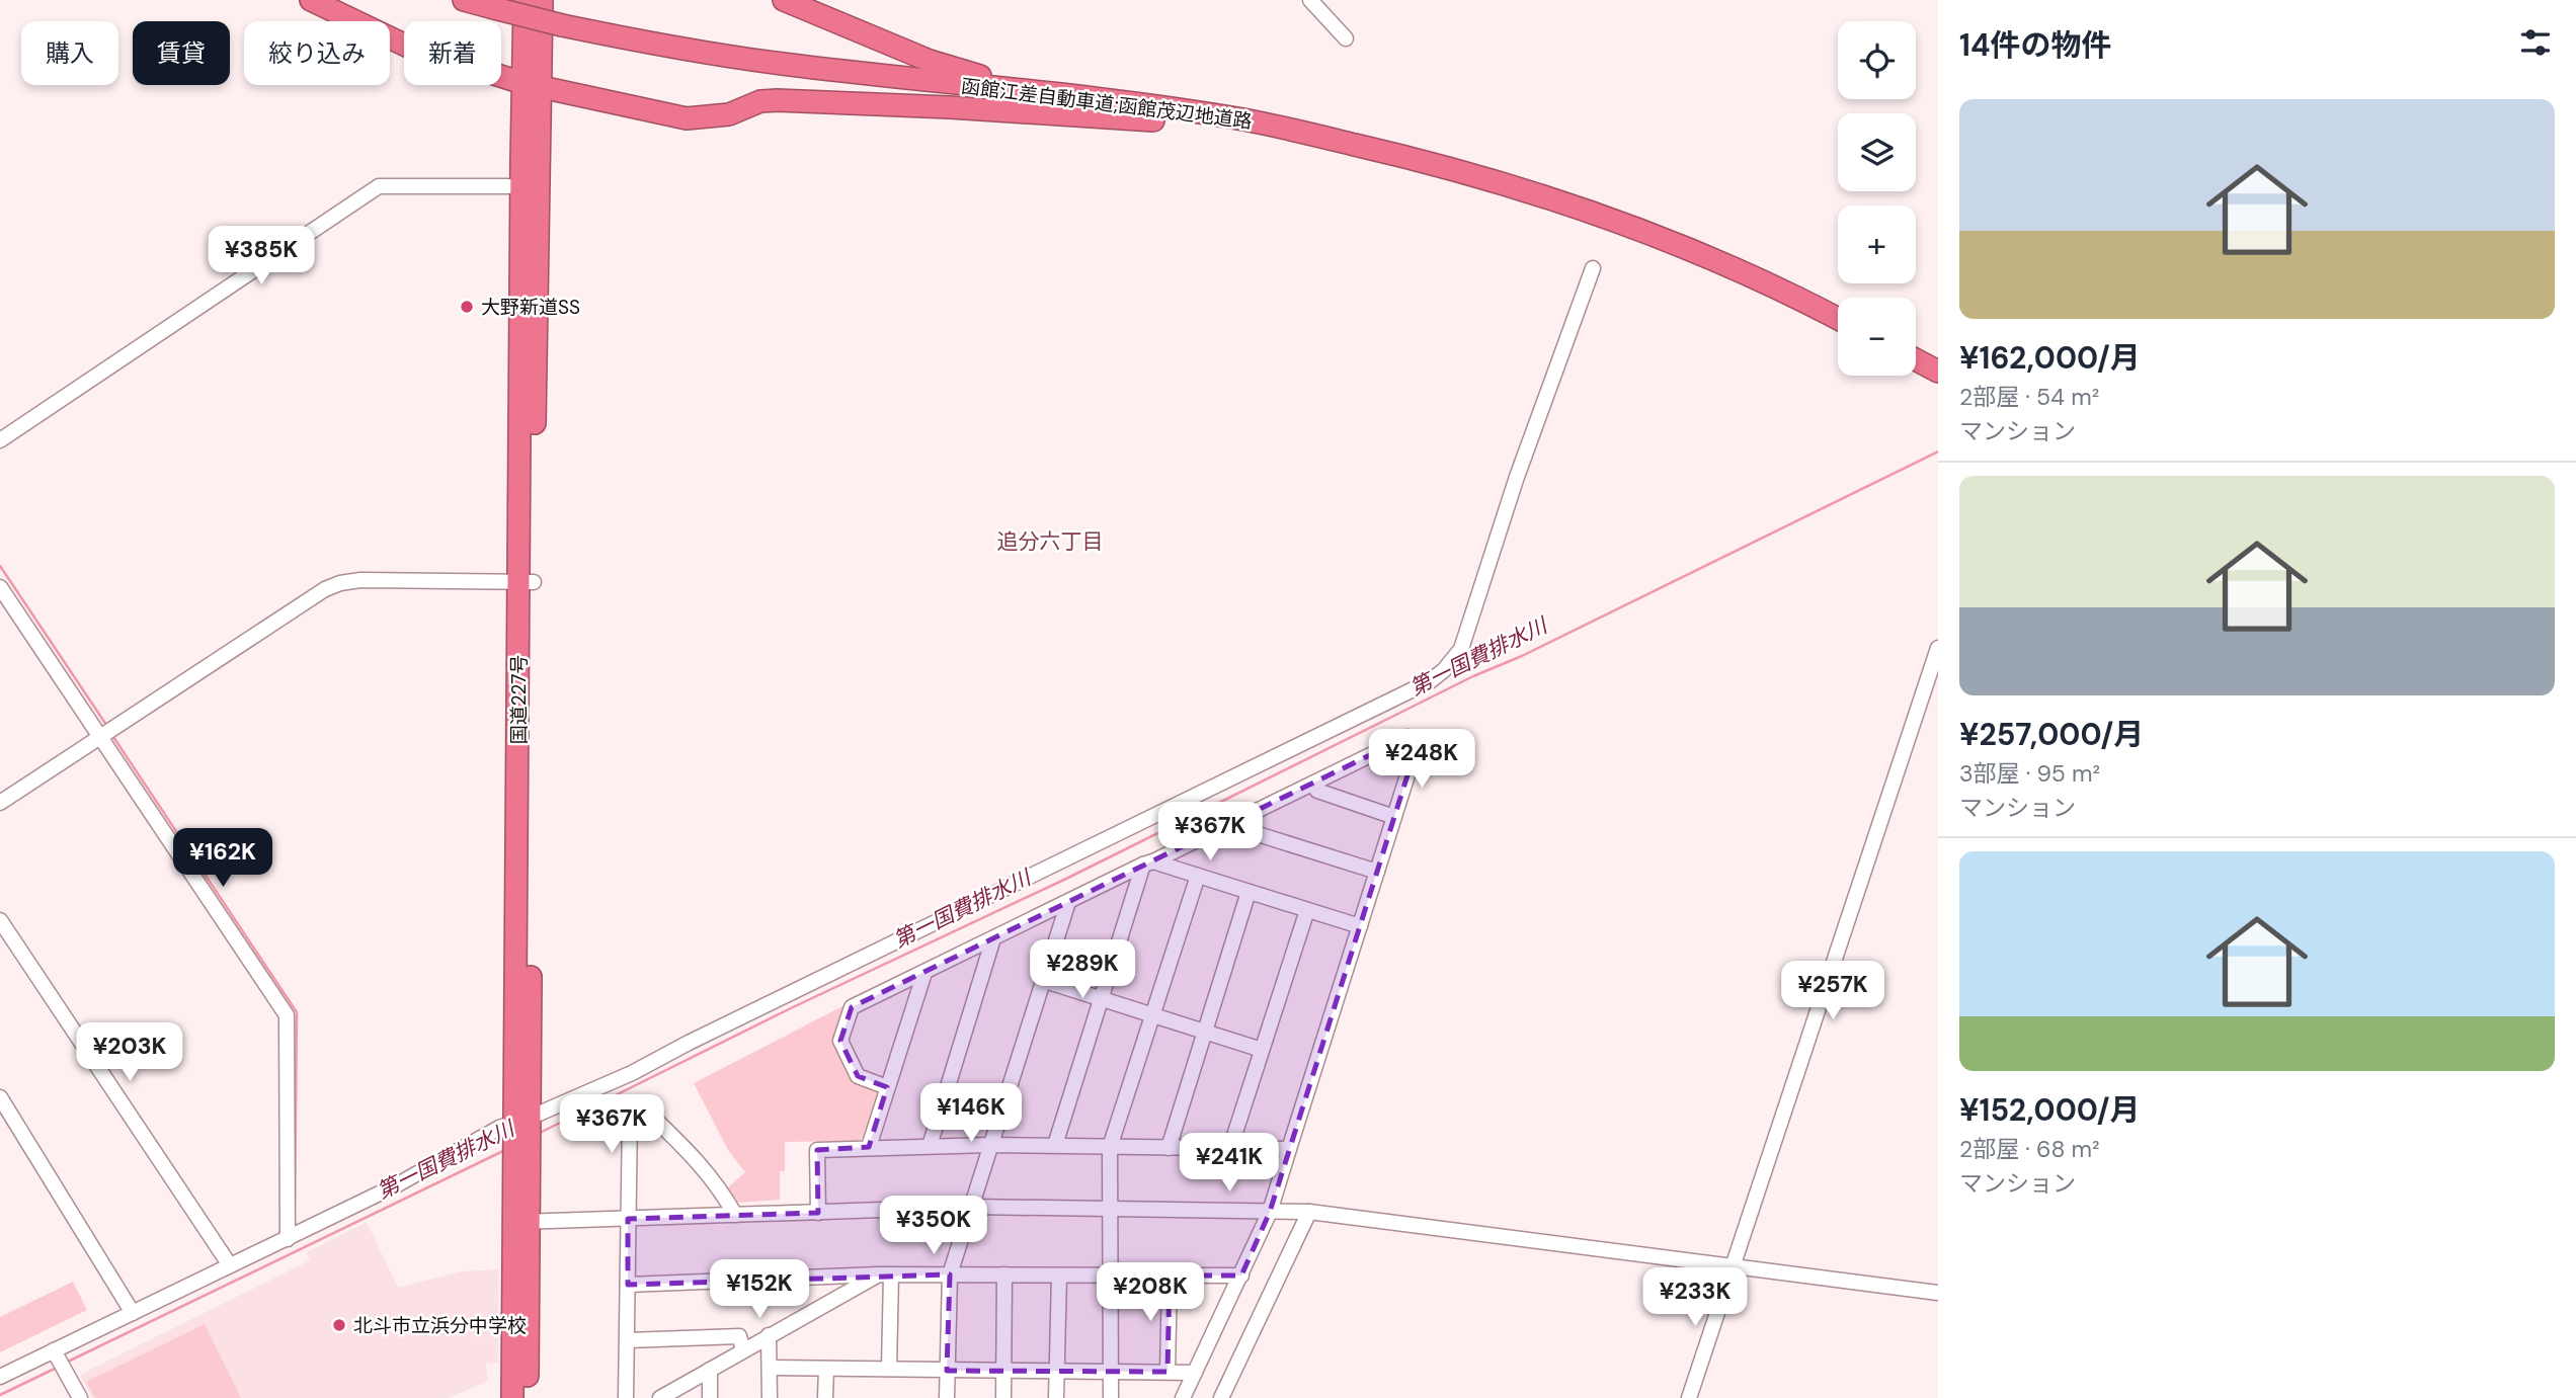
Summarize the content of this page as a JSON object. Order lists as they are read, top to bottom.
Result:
{
  "streets": {
    "highway": ["函館江差自動車道;函館茂辺地道路", "国道227号"]
  },
  "districts": ["追分六丁目"],
  "water": ["第一国費排水川"],
  "places": ["大野新道SS", "北斗市立浜分中学校"],
  "page": {
    "heading": "14件の物件",
    "map_buttons": ["+", "−"],
    "chip": [
      "購入",
      "賃貸",
      "絞り込み",
      "新着"
    ],
    "list": [
      {
        "name": "¥162,000/月",
        "note": "2部屋 · 54 m² · マンション"
      },
      {
        "name": "¥257,000/月",
        "note": "3部屋 · 95 m² · マンション"
      },
      {
        "name": "¥152,000/月",
        "note": "2部屋 · 68 m² · マンション"
      }
    ],
    "price": [
      "¥385K",
      "¥248K",
      "¥367K",
      "¥162K",
      "¥289K",
      "¥257K",
      "¥203K",
      "¥146K",
      "¥367K",
      "¥241K",
      "¥350K",
      "¥152K",
      "¥208K",
      "¥233K"
    ]
  }
}
